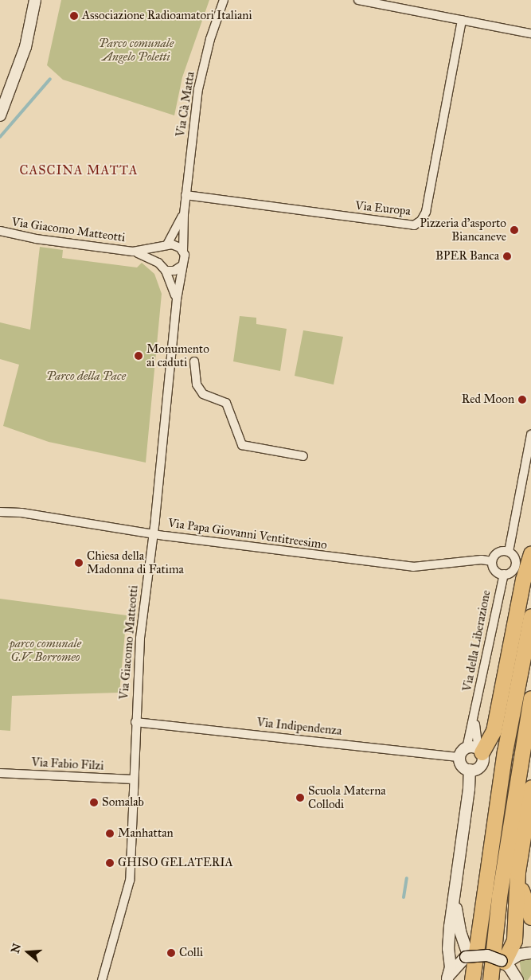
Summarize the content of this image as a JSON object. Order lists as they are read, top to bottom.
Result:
{
  "streets": {
    "street": [
      "Via Cà Matta",
      "Via Europa",
      "Via Giacomo Matteotti",
      "Via Papa Giovanni Ventitreesimo",
      "Via della Liberazione",
      "Via Indipendenza",
      "Via Fabio Filzi"
    ]
  },
  "crossings": [
    ["Via Cà Matta", "Via Europa"],
    ["Via Cà Matta", "Via Giacomo Matteotti"],
    ["Via Giacomo Matteotti", "Via Papa Giovanni Ventitreesimo"],
    ["Via Giacomo Matteotti", "Via Indipendenza"],
    ["Via Giacomo Matteotti", "Via Fabio Filzi"],
    ["Via Papa Giovanni Ventitreesimo", "Via della Liberazione"],
    ["Via della Liberazione", "Via Indipendenza"]
  ],
  "districts": ["CASCINA MATTA"],
  "parks": ["Parco comunale Angelo Poletti", "Parco della Pace", "parco comunale G.V. Borromeo"],
  "places": [
    "Associazione Radioamatori Italiani",
    "Pizzeria d'asporto Biancaneve",
    "BPER Banca",
    "Monumento ai caduti",
    "Red Moon",
    "Chiesa della Madonna di Fatima",
    "Scuola Materna Collodi",
    "Somalab",
    "Manhattan",
    "GHISO GELATERIA",
    "Colli"
  ],
  "north": "left"
}
